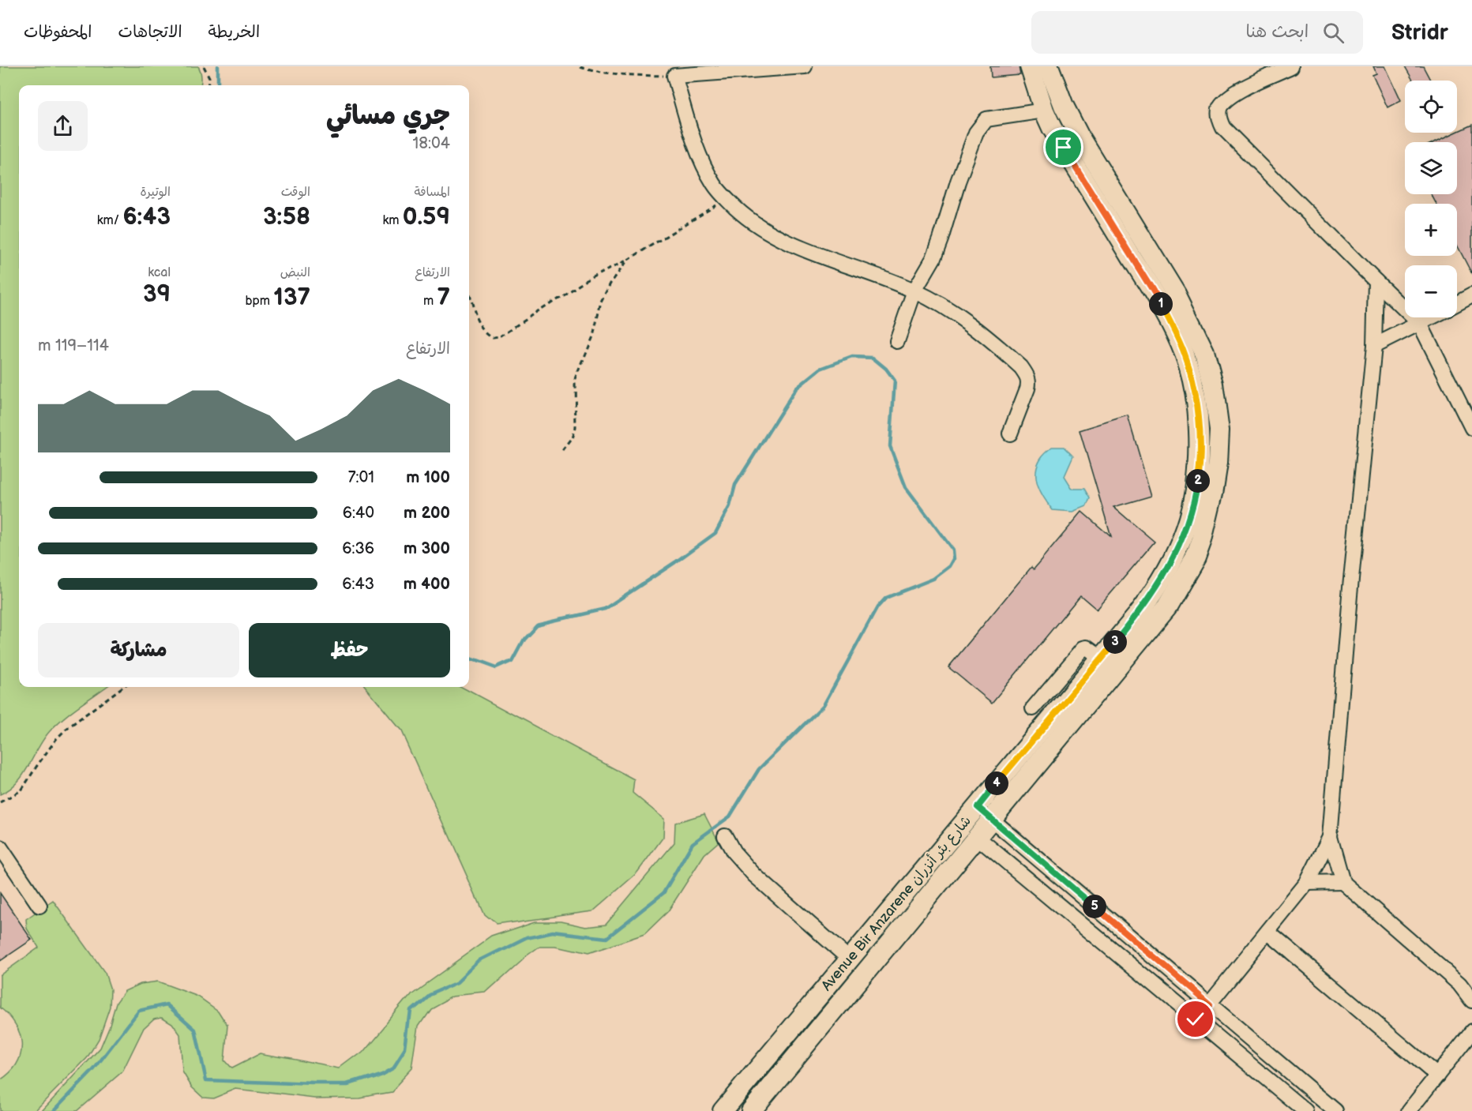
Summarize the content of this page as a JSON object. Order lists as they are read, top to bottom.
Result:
{
  "streets": {
    "main road": ["Avenue Bir Anzarene شارع بئر أنزران"]
  },
  "page": {
    "header": "Stridr",
    "search": "ابحث هنا",
    "nav": ["الخريطة", "الاتجاهات", "المحفوظات"],
    "map_buttons": ["+", "−"],
    "heading": ["جري مسائي", "18:04"],
    "stats": [
      ["المسافة", "0.59 km"],
      ["الوقت", "3:58"],
      ["الوتيرة", "6:43 /km"],
      ["الارتفاع", "7 m"],
      ["النبض", "137 bpm"],
      ["kcal", "39"]
    ],
    "pins": [
      "1",
      "2",
      "3",
      "4",
      "5"
    ],
    "chart": ["الارتفاع", "114–119 m"],
    "list": [
      {
        "name": "100 m",
        "note": "7:01"
      },
      {
        "name": "200 m",
        "note": "6:40"
      },
      {
        "name": "300 m",
        "note": "6:36"
      },
      {
        "name": "400 m",
        "note": "6:43"
      }
    ],
    "buttons": ["حفظ", "مشاركة"]
  }
}
